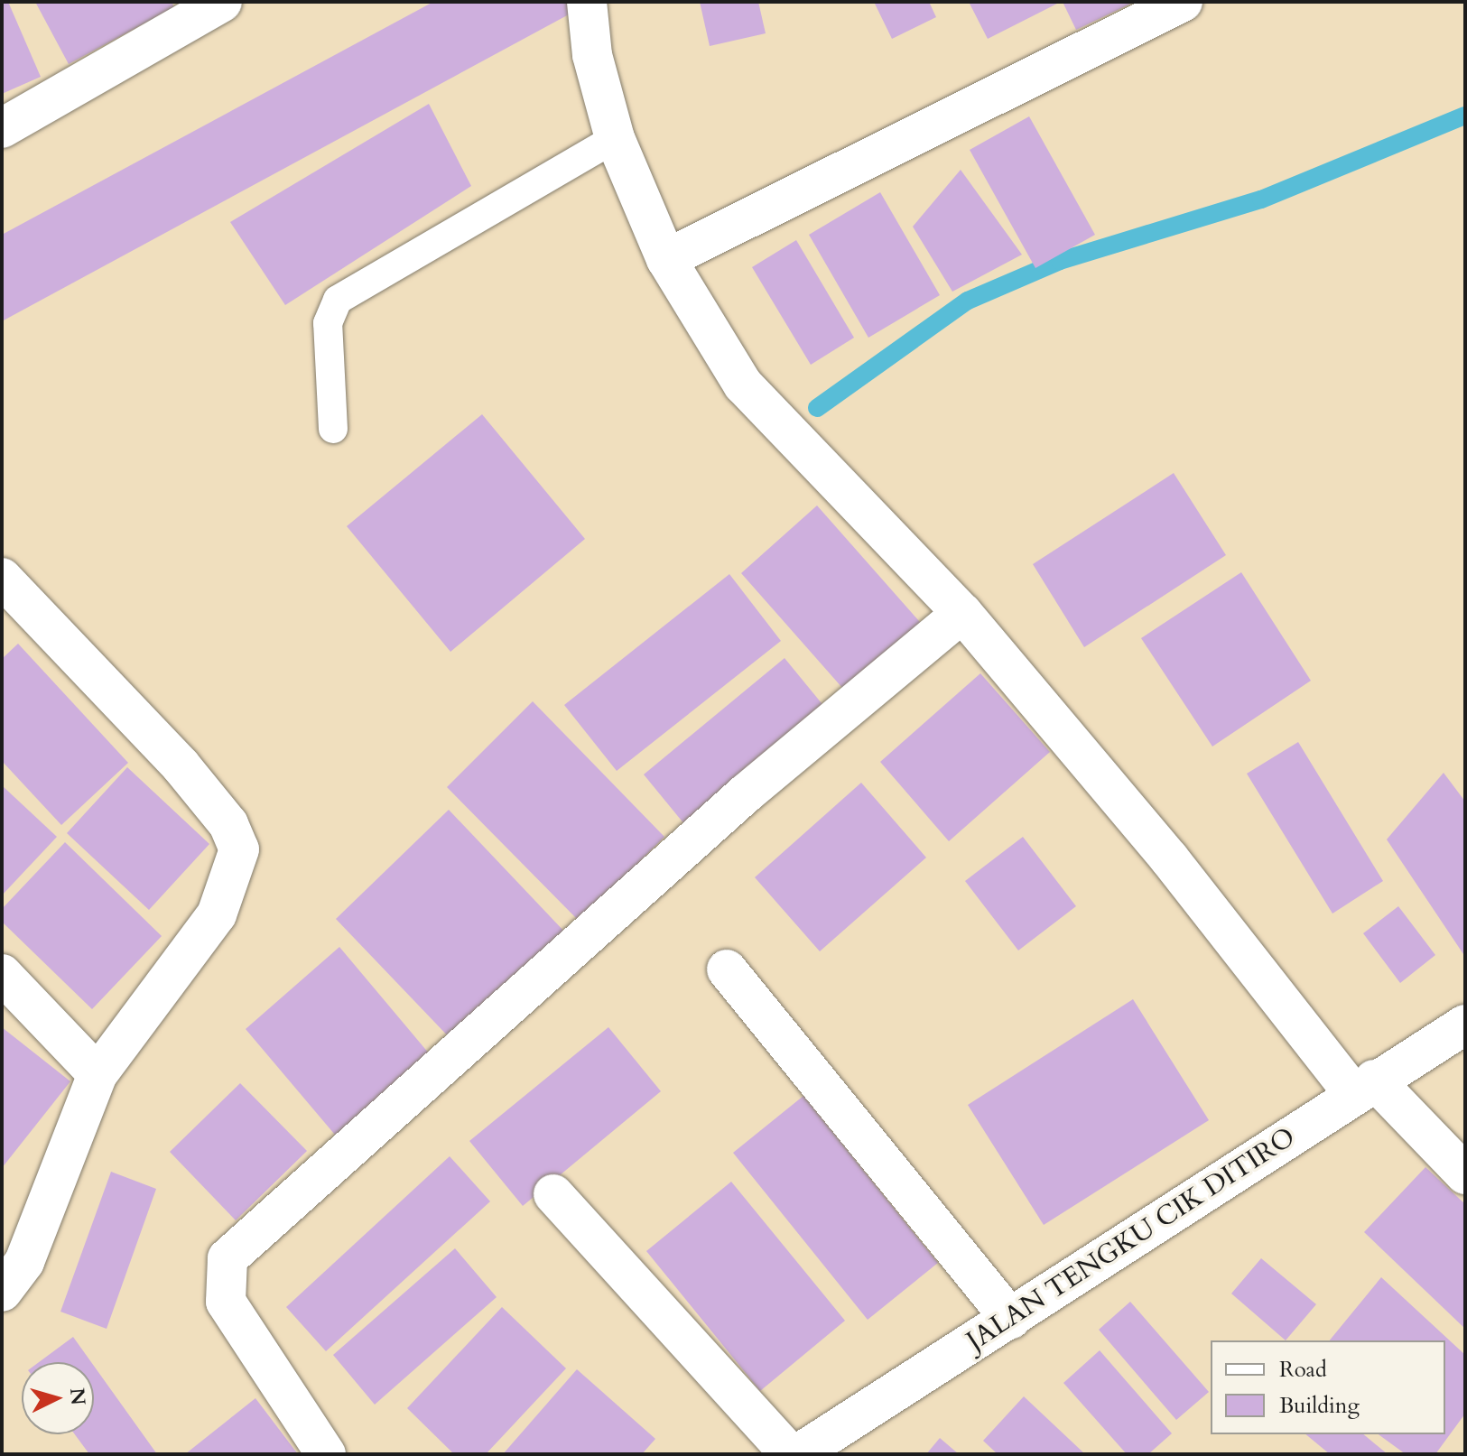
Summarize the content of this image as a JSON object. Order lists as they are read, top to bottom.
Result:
{
  "streets": {
    "street": ["JALAN TENGKU CIK DITIRO"]
  },
  "legend": ["Road", "Building"],
  "north": "right"
}
